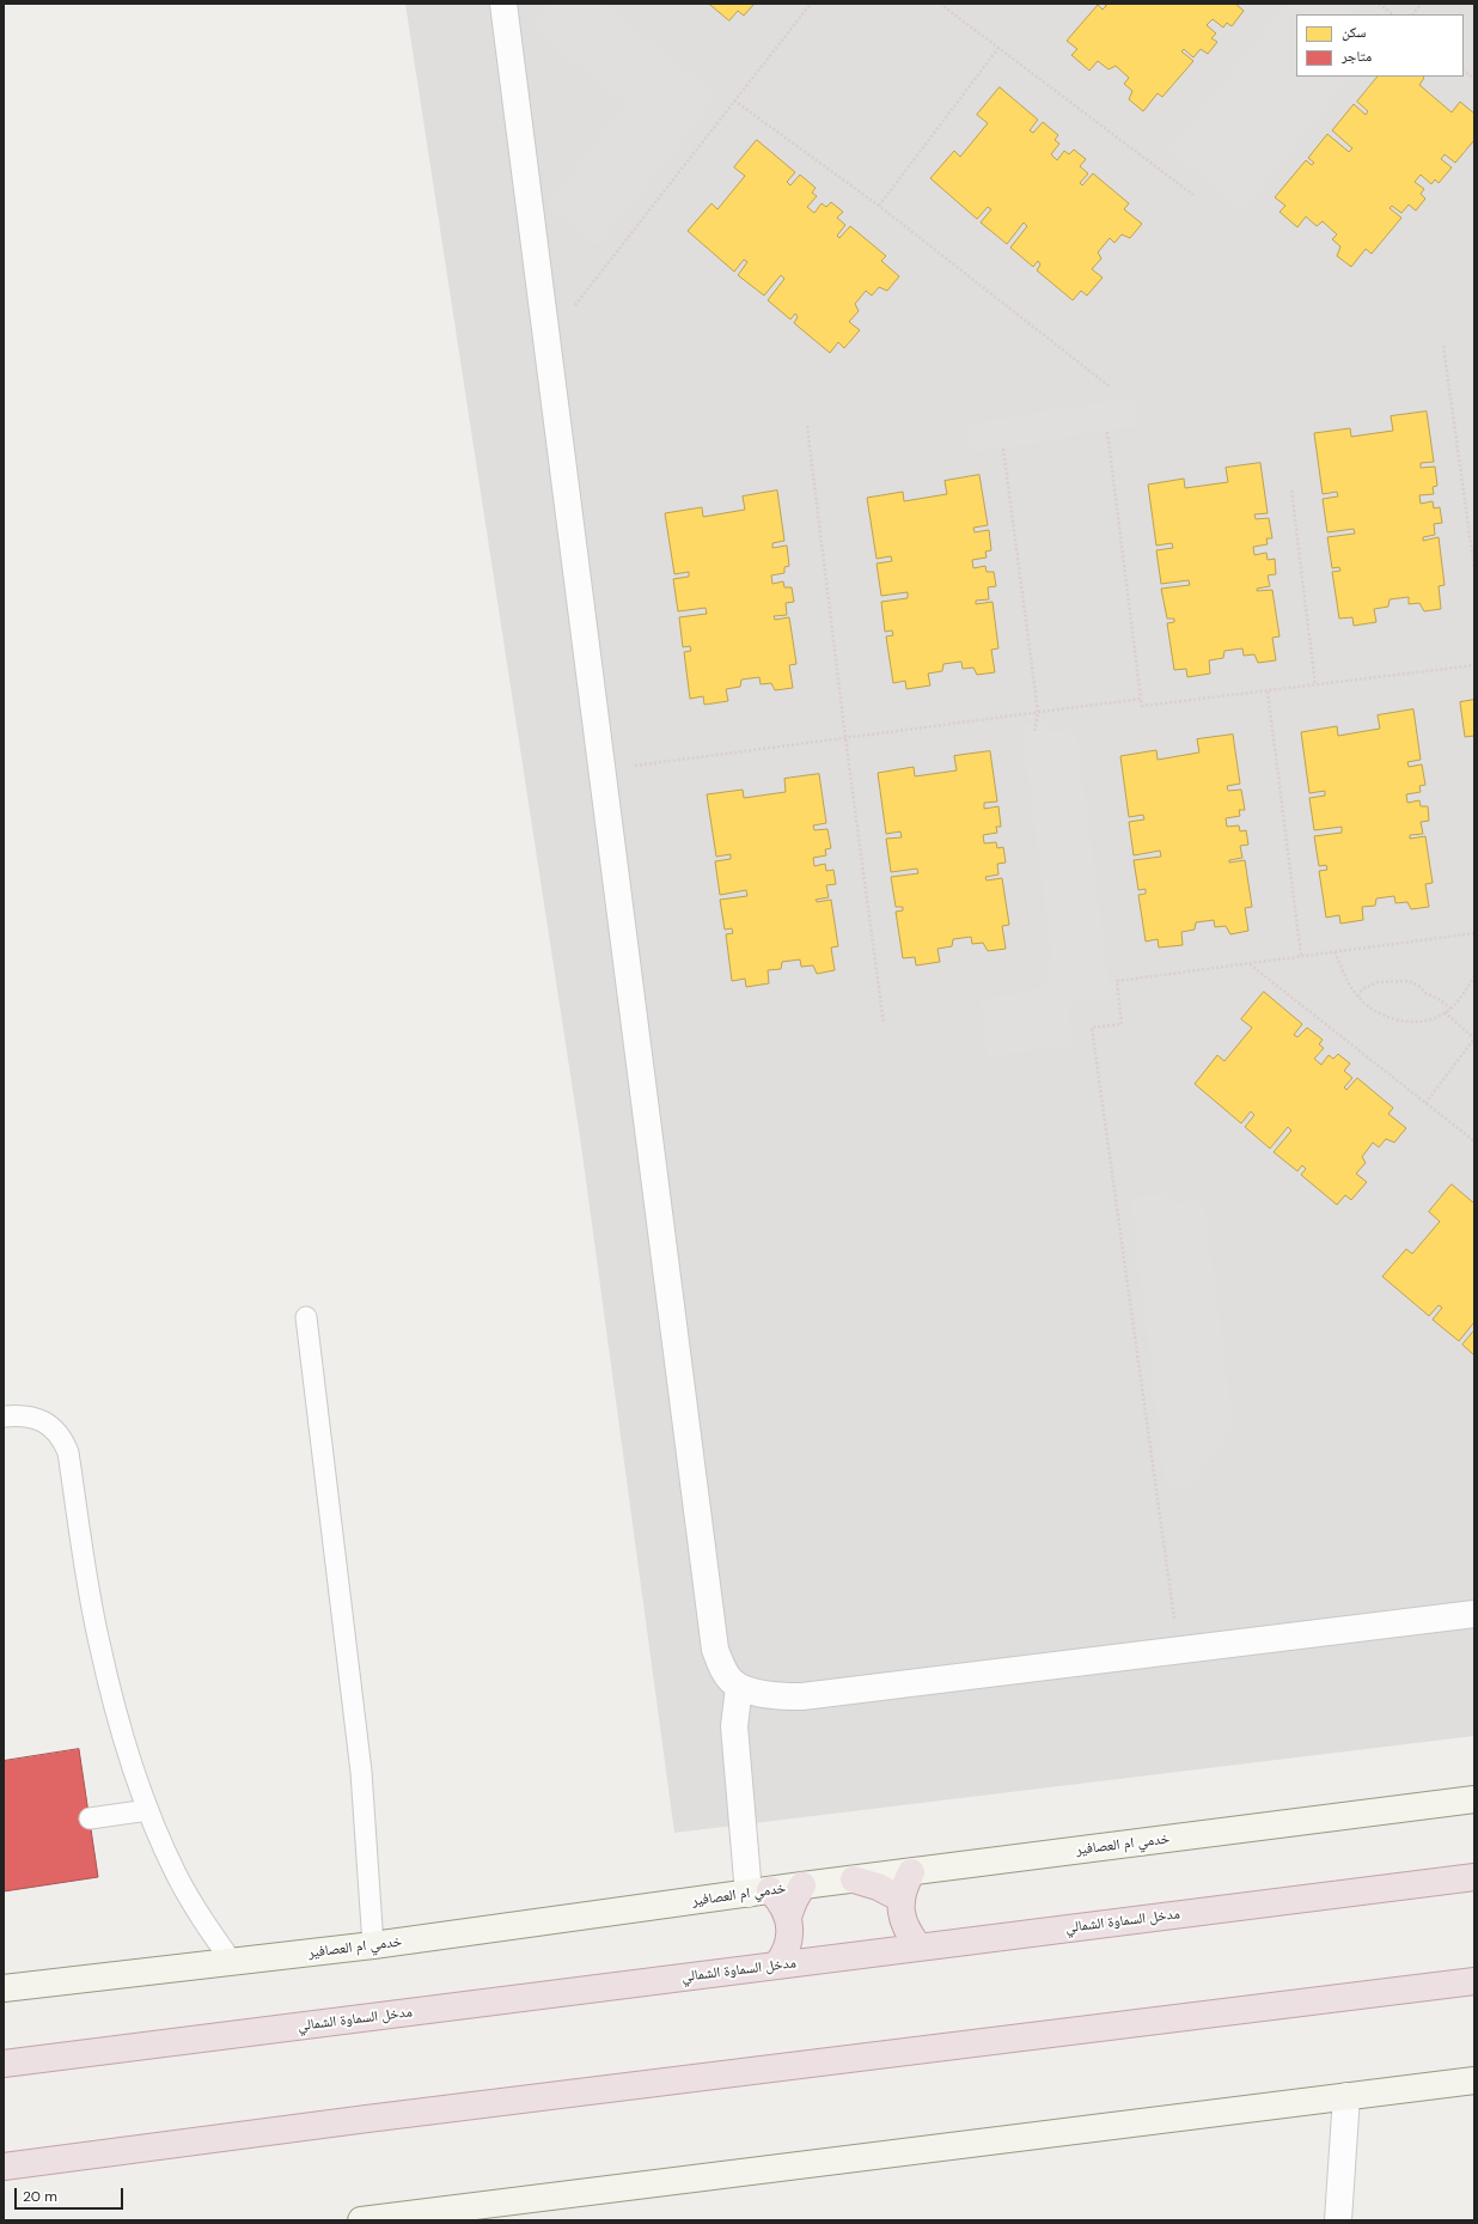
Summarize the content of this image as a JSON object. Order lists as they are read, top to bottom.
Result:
{
  "streets": {
    "highway": ["مدخل السماوة الشمالي"],
    "main road": ["خدمي ام العصافير"]
  },
  "legend": ["سكن", "متاجر"],
  "scale_bar": "20 m"
}
